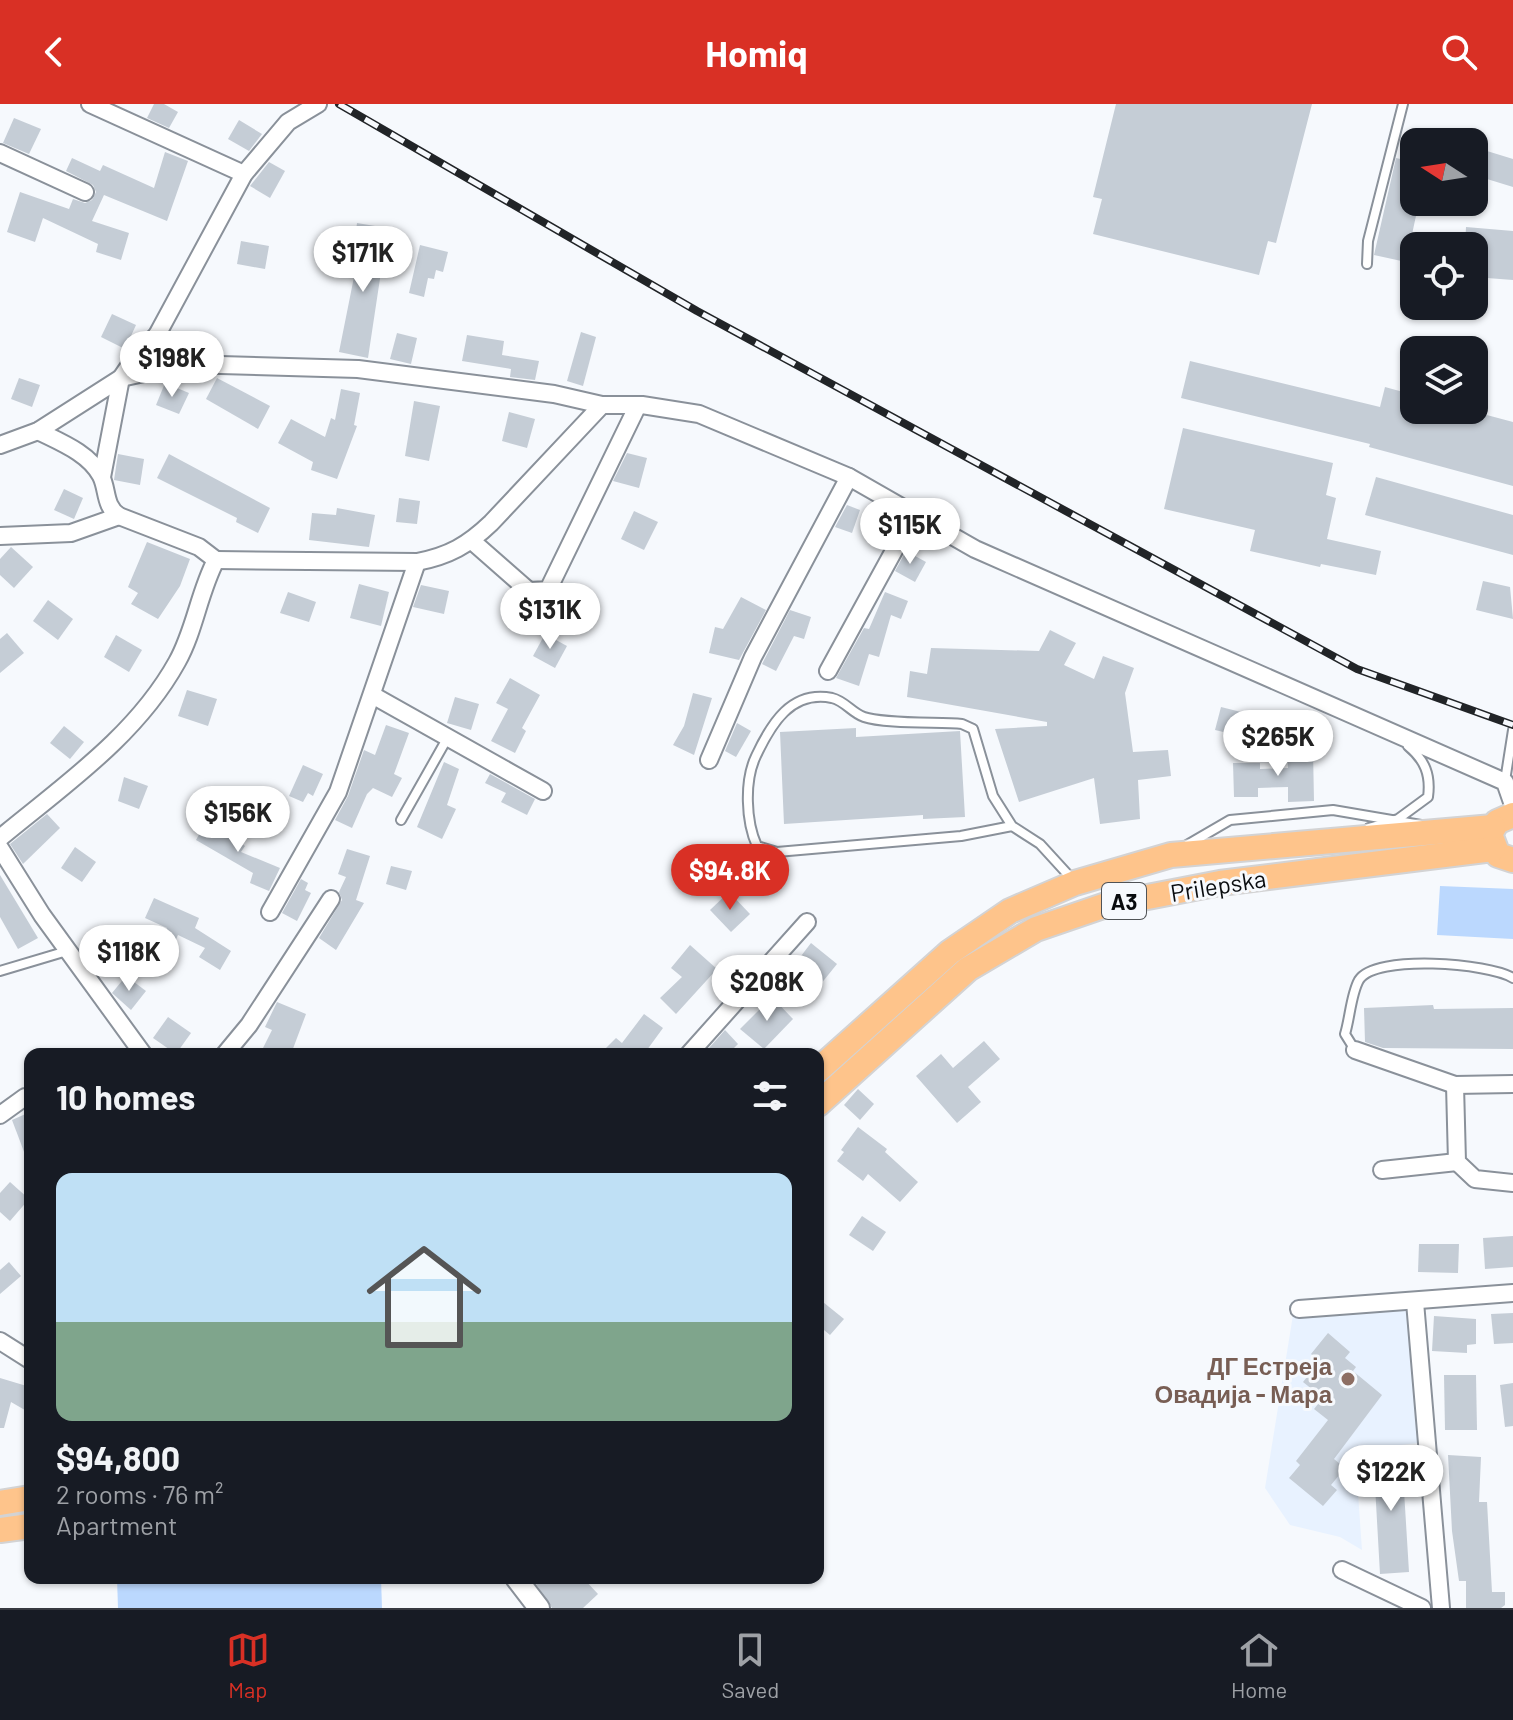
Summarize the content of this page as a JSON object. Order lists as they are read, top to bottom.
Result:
{
  "streets": {
    "main road": ["Prilepska", "A3"]
  },
  "places": ["ДГ Естреја Овадија - Мара"],
  "north": "left",
  "page": {
    "header": "Homiq",
    "price": [
      "$171K",
      "$198K",
      "$115K",
      "$131K",
      "$265K",
      "$156K",
      "$94.8K",
      "$118K",
      "$208K",
      "$122K"
    ],
    "heading": "10 homes",
    "list": [
      {
        "name": "$94,800",
        "note": "2 rooms · 76 m² · Apartment"
      }
    ],
    "tabs": ["Map", "Saved", "Home"]
  }
}
